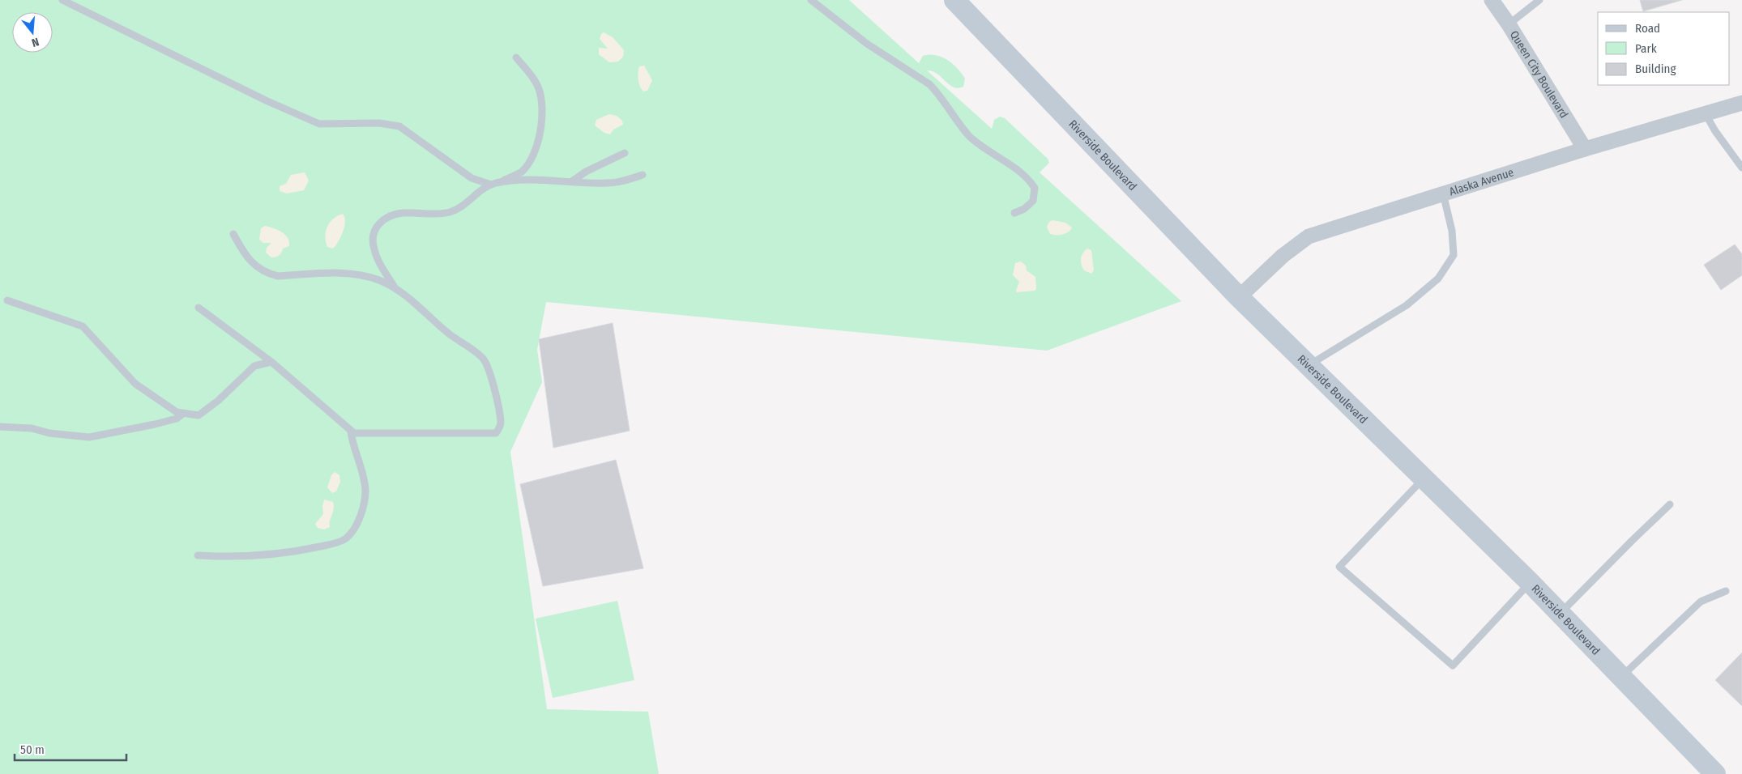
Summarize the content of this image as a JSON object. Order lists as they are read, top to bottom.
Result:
{
  "streets": {
    "main road": ["Riverside Boulevard"],
    "street": ["Queen City Boulevard", "Alaska Avenue"]
  },
  "crossings": [
    ["Queen City Boulevard", "Alaska Avenue"],
    ["Riverside Boulevard", "Alaska Avenue"]
  ],
  "legend": ["Road", "Park", "Building"],
  "scale_bar": "50 m",
  "north": "bottom"
}
